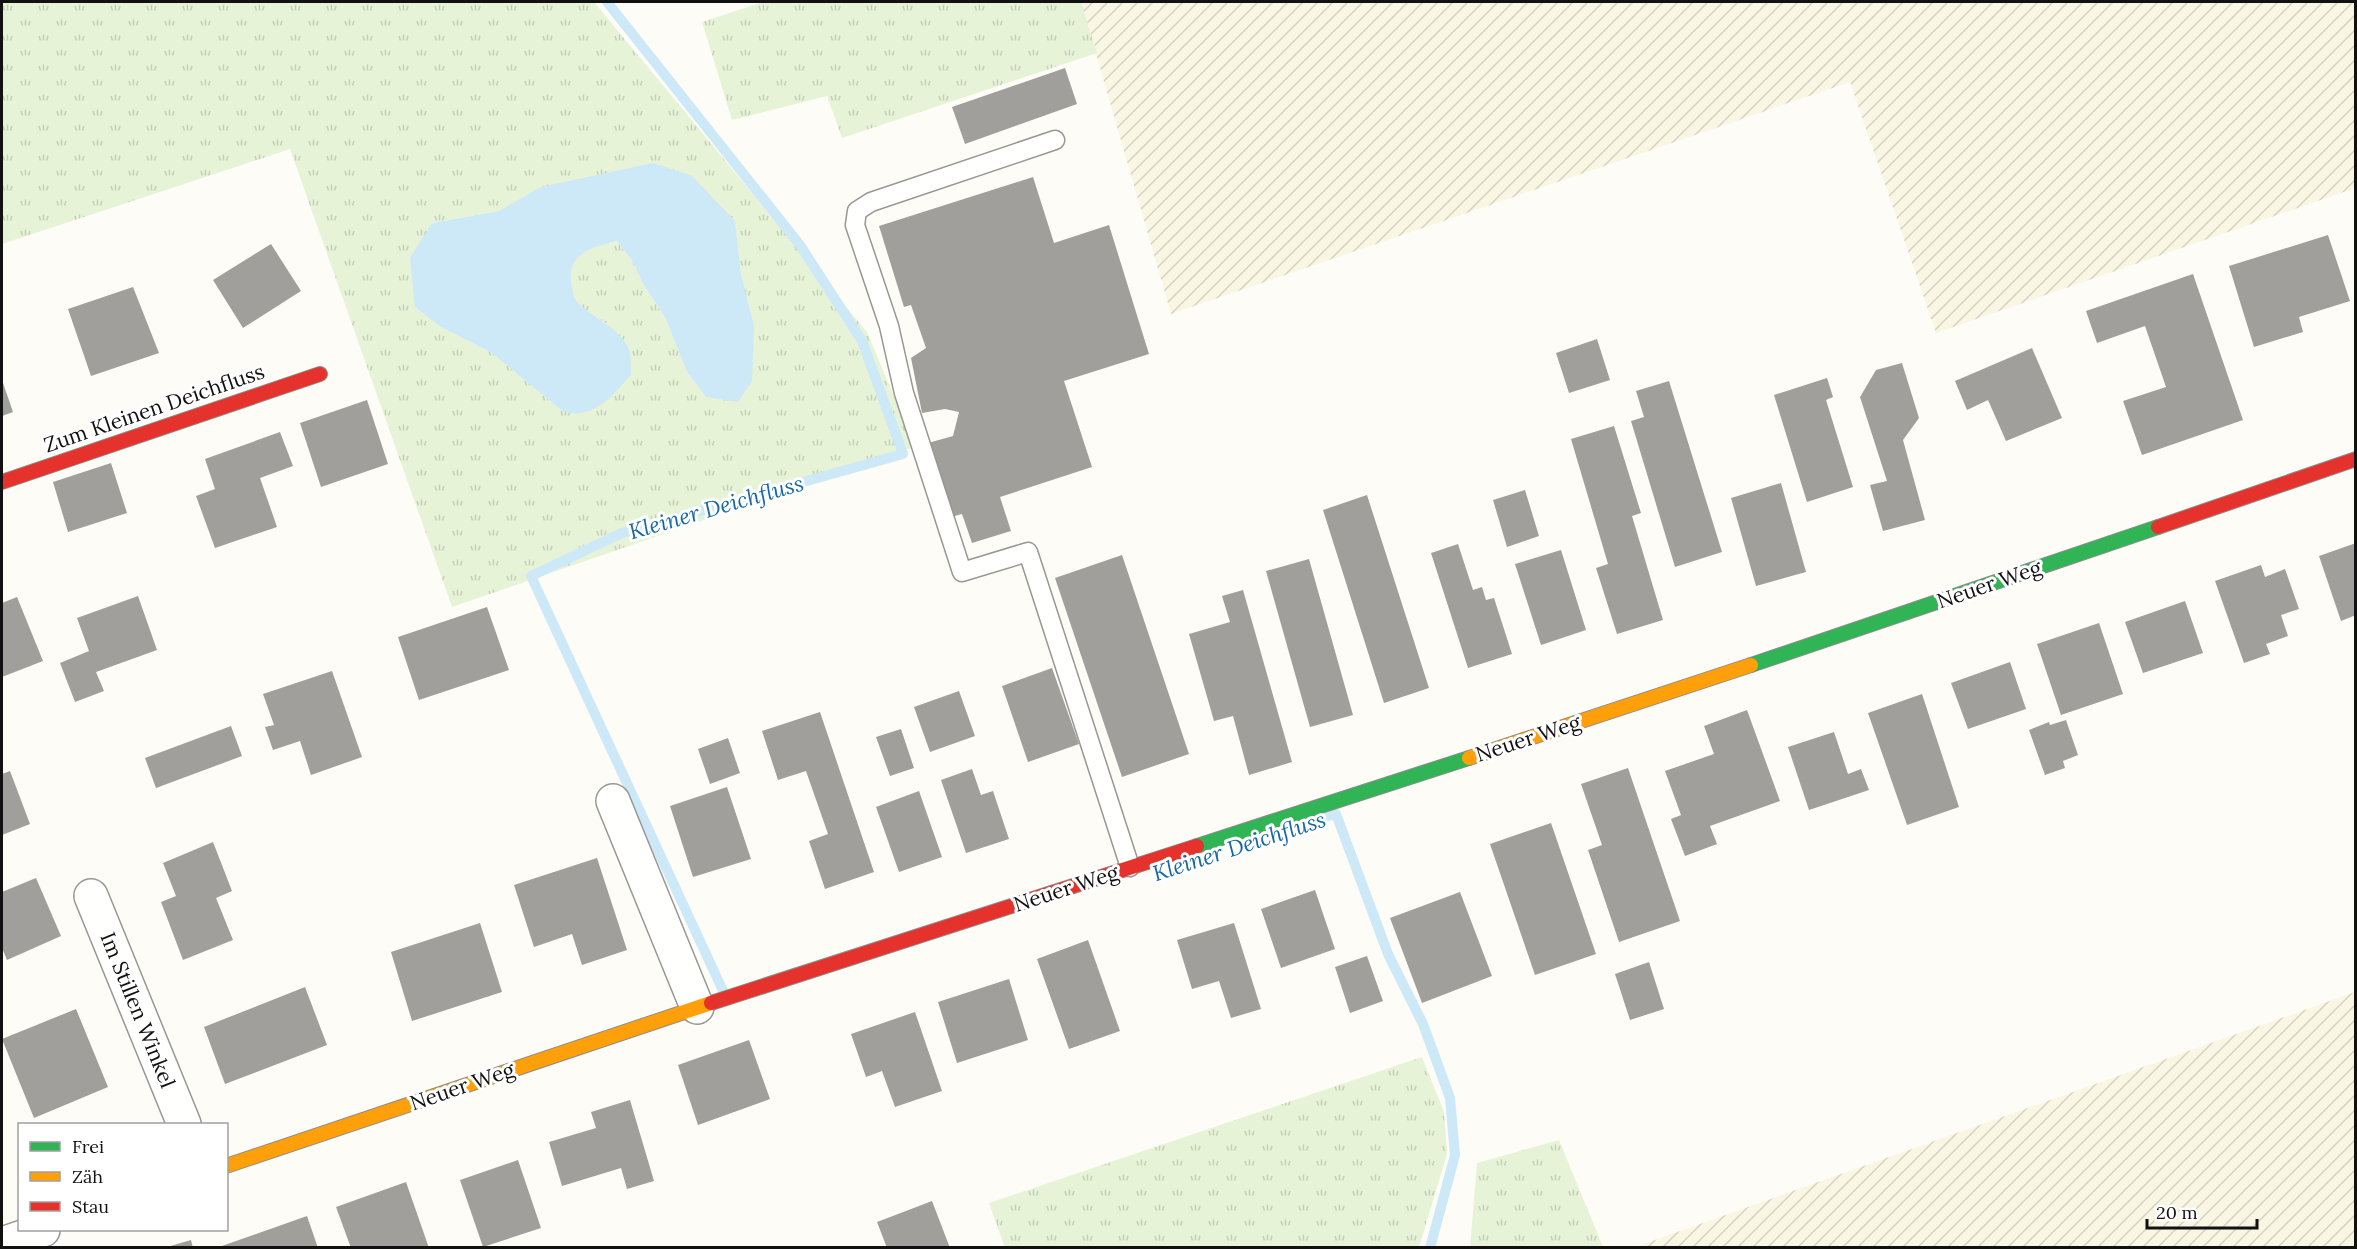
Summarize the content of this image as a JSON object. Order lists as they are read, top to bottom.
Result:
{
  "streets": {
    "street": ["Zum Kleinen Deichfluss", "Neuer Weg", "Im Stillen Winkel"]
  },
  "water": ["Kleiner Deichfluss"],
  "legend": ["Frei", "Zäh", "Stau"],
  "scale_bar": "20 m"
}
